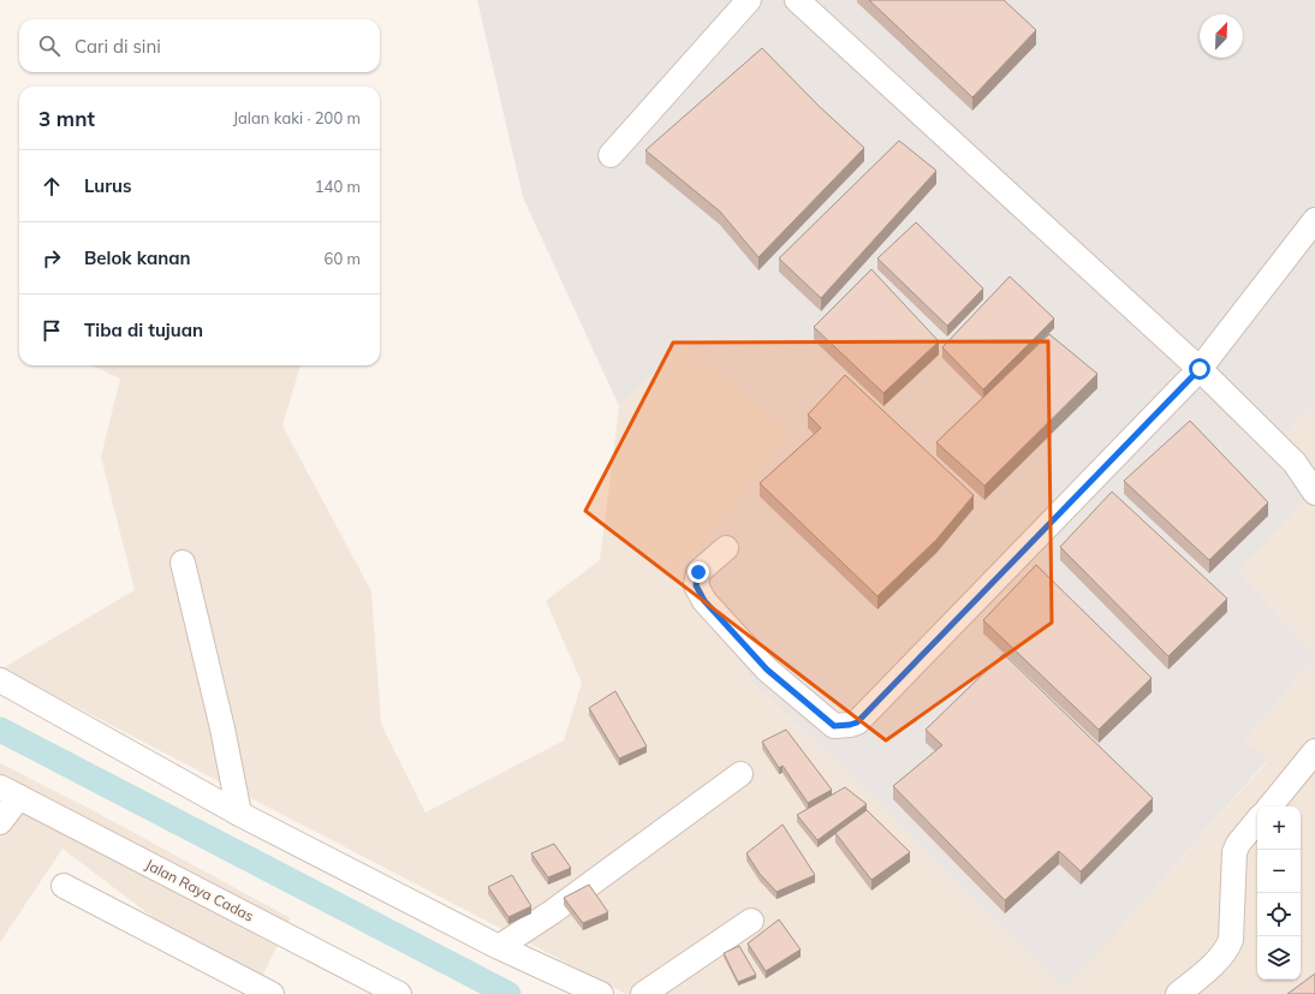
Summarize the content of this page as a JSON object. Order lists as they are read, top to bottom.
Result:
{
  "streets": {
    "street": ["Jalan Raya Cadas"]
  },
  "north": "top right",
  "page": {
    "search": "Cari di sini",
    "heading": ["3 mnt", "Jalan kaki · 200 m"],
    "list": [
      ["Lurus", "140 m"],
      ["Belok kanan", "60 m"],
      "Tiba di tujuan"
    ],
    "map_buttons": ["+", "−"]
  }
}
